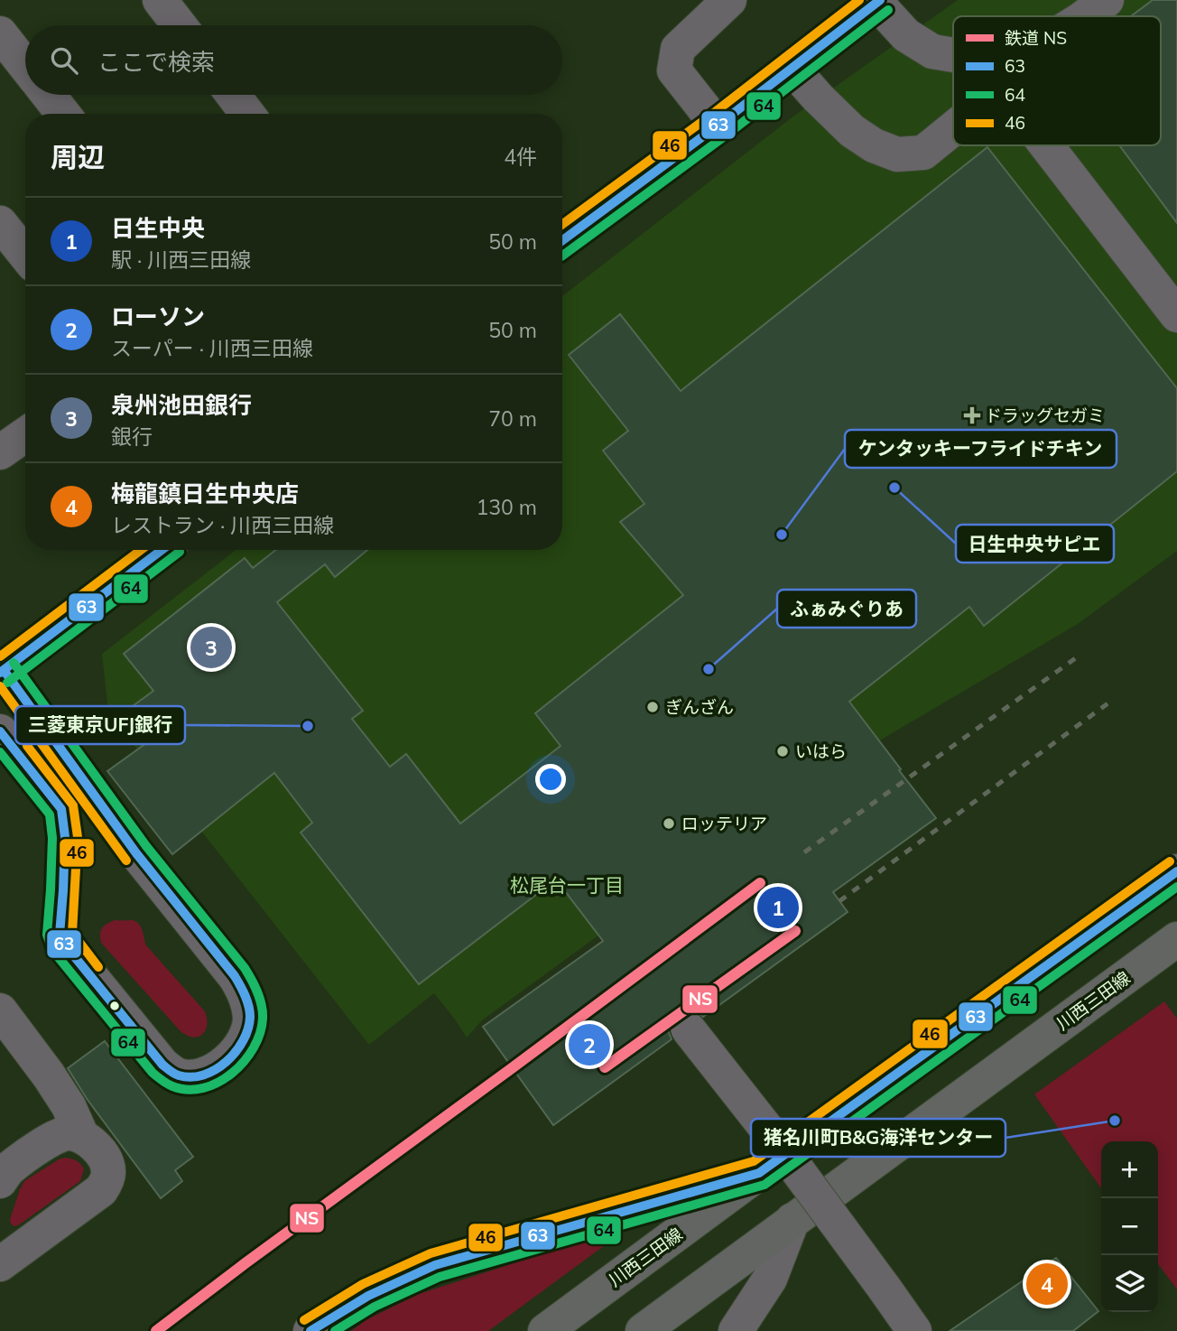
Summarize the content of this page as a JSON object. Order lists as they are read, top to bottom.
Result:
{
  "streets": {
    "main road": ["川西三田線"]
  },
  "districts": ["松尾台一丁目"],
  "places": {
    "health": ["ドラッグセガミ"],
    "other": [
      "日生中央サピエ",
      "ケンタッキーフライドチキン",
      "ふぁみぐりあ",
      "ぎんざん",
      "三菱東京UFJ銀行",
      "いはら",
      "ロッテリア",
      "猪名川町B&G海洋センター"
    ]
  },
  "lines": [
    "transit line 63",
    "transit line 46",
    "transit line 64",
    "rail line NS"
  ],
  "legend": [
    "鉄道 NS",
    "63",
    "64",
    "46"
  ],
  "page": {
    "search": "ここで検索",
    "heading": ["周辺", "4件"],
    "list": [
      {
        "mark": "1",
        "name": "日生中央",
        "note": "駅 · 川西三田線",
        "value": "50 m"
      },
      {
        "mark": "2",
        "name": "ローソン",
        "note": "スーパー · 川西三田線",
        "value": "50 m"
      },
      {
        "mark": "3",
        "name": "泉州池田銀行",
        "note": "銀行",
        "value": "70 m"
      },
      {
        "mark": "4",
        "name": "梅龍鎮日生中央店",
        "note": "レストラン · 川西三田線",
        "value": "130 m"
      }
    ],
    "pins": [
      "3",
      "1",
      "2",
      "4"
    ],
    "map_buttons": ["+", "−"]
  }
}
